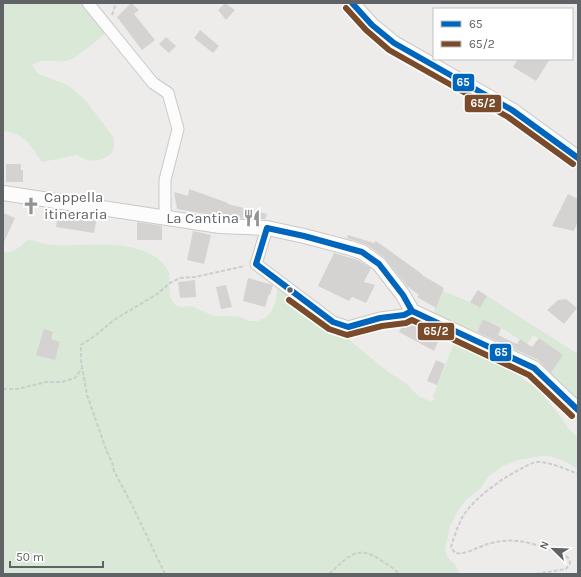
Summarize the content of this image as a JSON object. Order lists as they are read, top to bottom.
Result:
{
  "places": {
    "church": ["Cappella itineraria"],
    "restaurant": ["La Cantina"]
  },
  "lines": ["transit line 65", "transit line 65/2"],
  "legend": ["65", "65/2"],
  "scale_bar": "50 m",
  "north": "top left"
}
